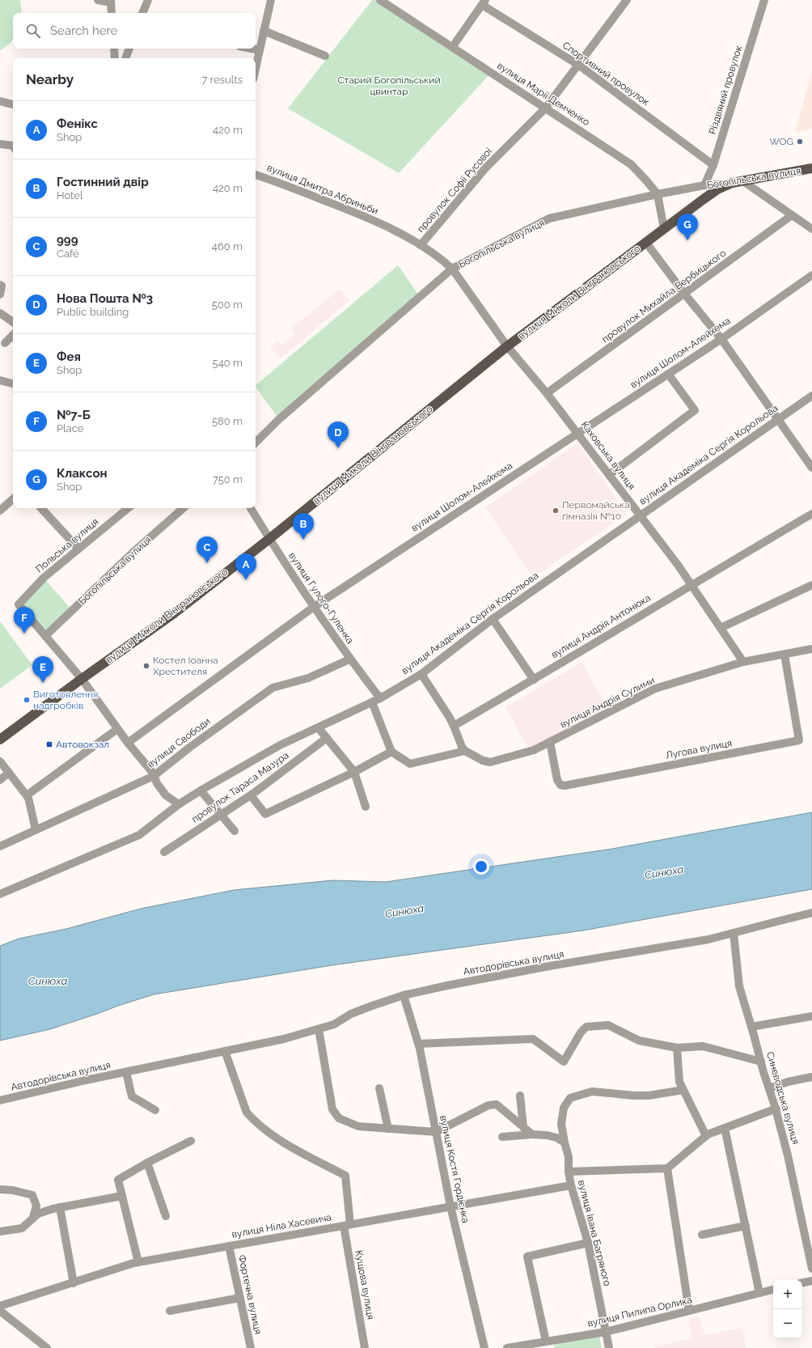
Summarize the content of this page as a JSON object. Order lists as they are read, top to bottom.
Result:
{
  "streets": {
    "main road": ["Богопільська вулиця", "вулиця Миколи Вінграновського"],
    "street": [
      "Спортивний провулок",
      "Різдвяний провулок",
      "вулиця Марії Демченко",
      "вулиця Дмитра Абриньби",
      "провулок Софії Русової",
      "провулок Михайла Вербицького",
      "вулиця Шолом-Алейхема",
      "вулиця Академіка Сергія Корольова",
      "Каховська вулиця",
      "Польська вулиця",
      "вулиця Гулого-Гуленка",
      "вулиця Андрія Антонюка",
      "вулиця Андрія Сулими",
      "вулиця Свободи",
      "Лугова вулиця",
      "провулок Тараса Мазура",
      "Автодорівська вулиця",
      "Синеводська вулиця",
      "вулиця Костя Гордієнка",
      "вулиця Ніла Хасевича",
      "вулиця Івана Багряного",
      "Кущова вулиця",
      "Фортечна вулиця",
      "вулиця Пилипа Орлика"
    ]
  },
  "crossings": [
    ["Спортивний провулок", "Різдвяний провулок"],
    ["Спортивний провулок", "провулок Софії Русової"],
    ["Різдвяний провулок", "Богопільська вулиця"],
    ["вулиця Марії Демченко", "Богопільська вулиця"],
    ["вулиця Марії Демченко", "провулок Софії Русової"],
    ["вулиця Марії Демченко", "вулиця Миколи Вінграновського"],
    ["Богопільська вулиця", "вулиця Дмитра Абриньби"],
    ["Богопільська вулиця", "вулиця Миколи Вінграновського"],
    ["Богопільська вулиця", "Польська вулиця"],
    ["вулиця Дмитра Абриньби", "провулок Софії Русової"],
    ["вулиця Дмитра Абриньби", "вулиця Миколи Вінграновського"],
    ["вулиця Дмитра Абриньби", "Каховська вулиця"],
    ["вулиця Миколи Вінграновського", "Каховська вулиця"],
    ["вулиця Миколи Вінграновського", "вулиця Гулого-Гуленка"],
    ["провулок Михайла Вербицького", "Каховська вулиця"],
    ["вулиця Шолом-Алейхема", "Каховська вулиця"],
    ["вулиця Шолом-Алейхема", "вулиця Гулого-Гуленка"],
    ["вулиця Академіка Сергія Корольова", "Каховська вулиця"],
    ["вулиця Академіка Сергія Корольова", "вулиця Гулого-Гуленка"],
    ["Каховська вулиця", "вулиця Андрія Антонюка"],
    ["Каховська вулиця", "вулиця Андрія Сулими"],
    ["вулиця Гулого-Гуленка", "вулиця Свободи"],
    ["вулиця Андрія Сулими", "Лугова вулиця"],
    ["Автодорівська вулиця", "Синеводська вулиця"],
    ["Автодорівська вулиця", "вулиця Костя Гордієнка"],
    ["вулиця Костя Гордієнка", "вулиця Ніла Хасевича"],
    ["вулиця Ніла Хасевича", "вулиця Івана Багряного"],
    ["вулиця Ніла Хасевича", "Кущова вулиця"],
    ["вулиця Ніла Хасевича", "Фортечна вулиця"],
    ["вулиця Івана Багряного", "вулиця Пилипа Орлика"]
  ],
  "water": ["Синюха"],
  "parks": ["Старий Богопільський цвинтар"],
  "places": {
    "other": [
      "WOG",
      "Первомайська гімназія №10",
      "Костел Іоанна Хрестителя",
      "Виготовлення надгробків"
    ],
    "transit": ["Автовокзал"]
  },
  "page": {
    "search": "Search here",
    "heading": ["Nearby", "7 results"],
    "list": [
      {
        "mark": "A",
        "name": "Фенікс",
        "note": "Shop",
        "value": "420 m"
      },
      {
        "mark": "B",
        "name": "Гостинний двір",
        "note": "Hotel",
        "value": "420 m"
      },
      {
        "mark": "C",
        "name": "999",
        "note": "Café",
        "value": "460 m"
      },
      {
        "mark": "D",
        "name": "Нова Пошта №3",
        "note": "Public building",
        "value": "500 m"
      },
      {
        "mark": "E",
        "name": "Фея",
        "note": "Shop",
        "value": "540 m"
      },
      {
        "mark": "F",
        "name": "№7-Б",
        "note": "Place",
        "value": "580 m"
      },
      {
        "mark": "G",
        "name": "Клаксон",
        "note": "Shop",
        "value": "750 m"
      }
    ],
    "pins": [
      "G",
      "D",
      "B",
      "C",
      "A",
      "F",
      "E"
    ],
    "map_buttons": ["+", "−"]
  }
}
